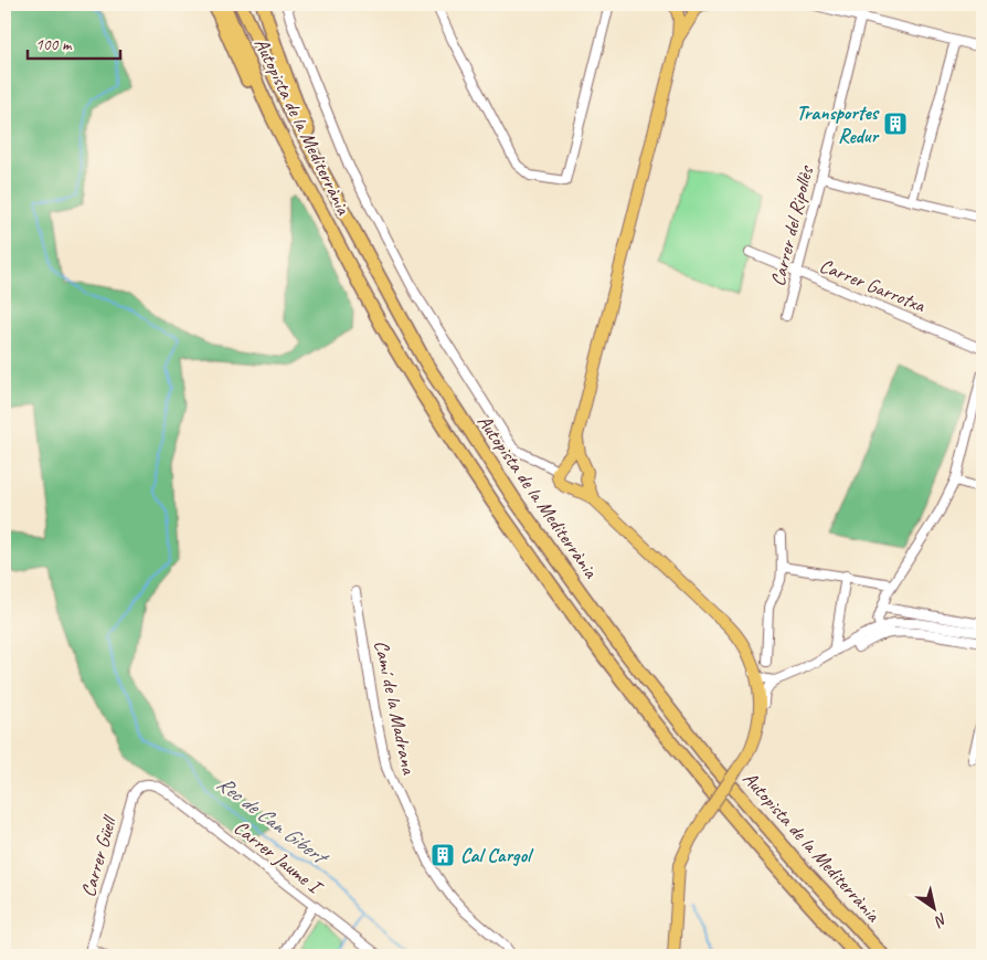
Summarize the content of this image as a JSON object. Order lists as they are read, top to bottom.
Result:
{
  "streets": {
    "highway": ["Autopista de la Mediterrània"],
    "street": [
      "Carrer del Ripollès",
      "Carrer Garrotxa",
      "Camí de la Madrana",
      "Carrer Jaume I",
      "Carrer Güell"
    ]
  },
  "crossings": [
    ["Carrer del Ripollès", "Carrer Garrotxa"],
    ["Carrer Jaume I", "Carrer Güell"]
  ],
  "water": ["Rec de Can Gibert"],
  "places": {
    "building": ["Transportes Redur", "Cal Cargol"]
  },
  "scale_bar": "100 m",
  "north": "bottom right"
}
